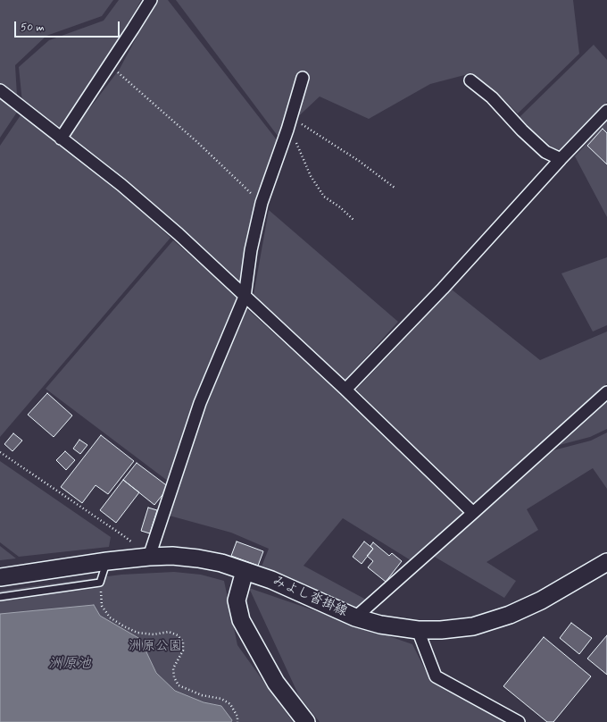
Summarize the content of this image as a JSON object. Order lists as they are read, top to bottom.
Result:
{
  "streets": {
    "main road": ["みよし沓掛線"]
  },
  "water": ["洲原池"],
  "parks": ["洲原公園"],
  "scale_bar": "50 m"
}
